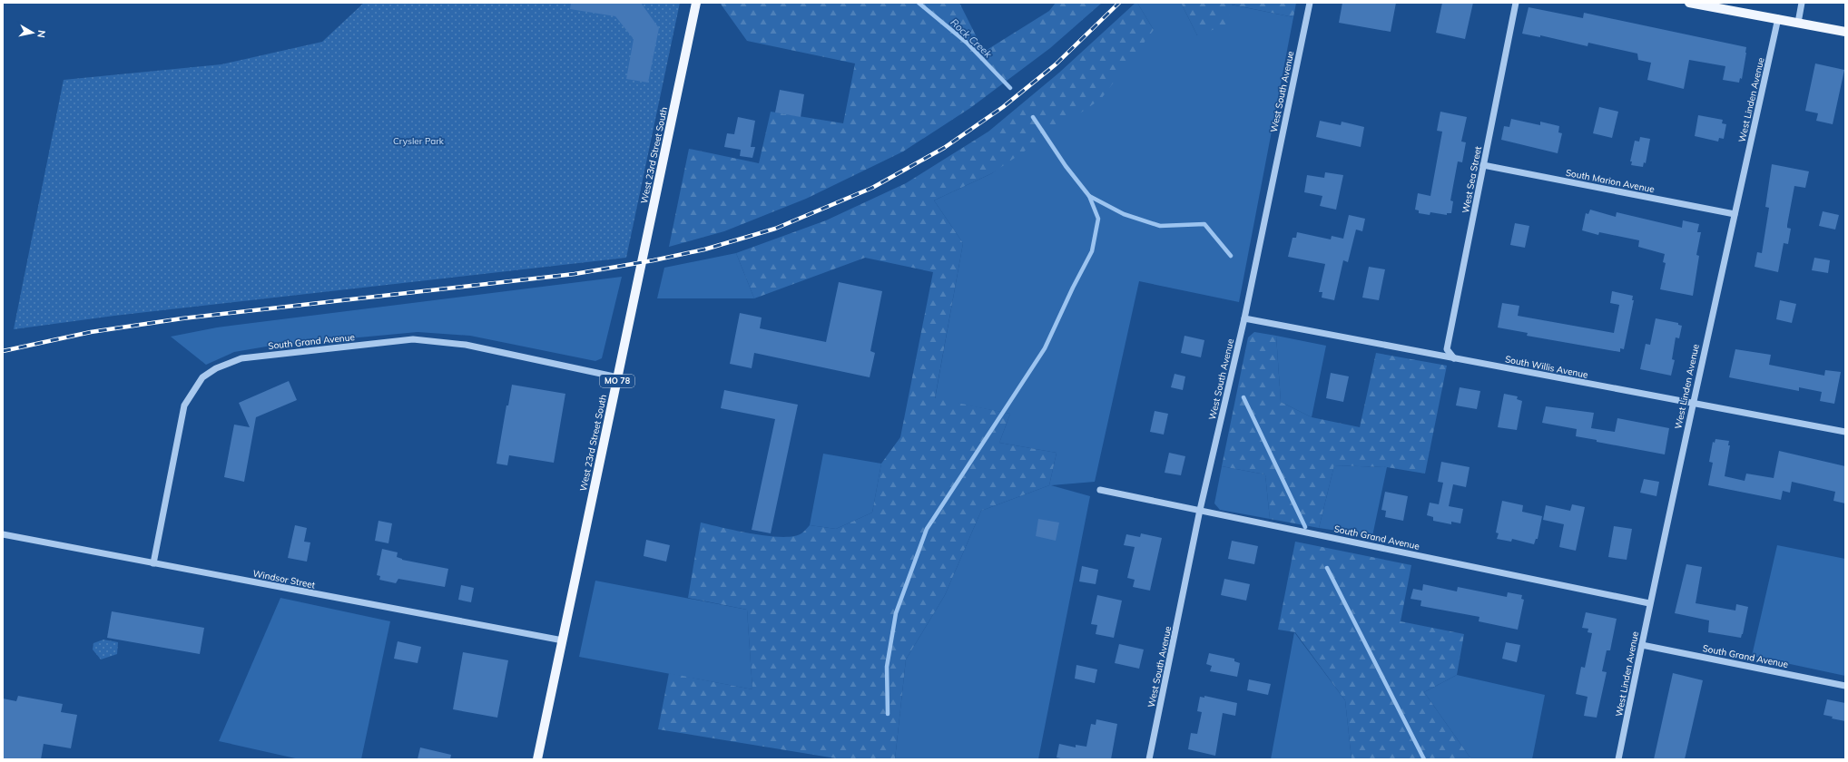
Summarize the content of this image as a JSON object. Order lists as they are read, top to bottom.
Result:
{
  "streets": {
    "main road": ["West 23rd Street South", "MO 78"],
    "street": [
      "West South Avenue",
      "West Linden Avenue",
      "West Sea Street",
      "South Marion Avenue",
      "South Grand Avenue",
      "South Willis Avenue",
      "Windsor Street"
    ]
  },
  "crossings": [
    ["West South Avenue", "South Grand Avenue"],
    ["West South Avenue", "South Willis Avenue"],
    ["West Linden Avenue", "South Marion Avenue"],
    ["West Linden Avenue", "South Grand Avenue"],
    ["West Linden Avenue", "South Willis Avenue"],
    ["West 23rd Street South", "South Grand Avenue"],
    ["West 23rd Street South", "Windsor Street"],
    ["West Sea Street", "South Marion Avenue"],
    ["West Sea Street", "South Willis Avenue"],
    ["South Grand Avenue", "Windsor Street"]
  ],
  "water": ["Rock Creek"],
  "parks": ["Crysler Park"],
  "north": "right"
}
